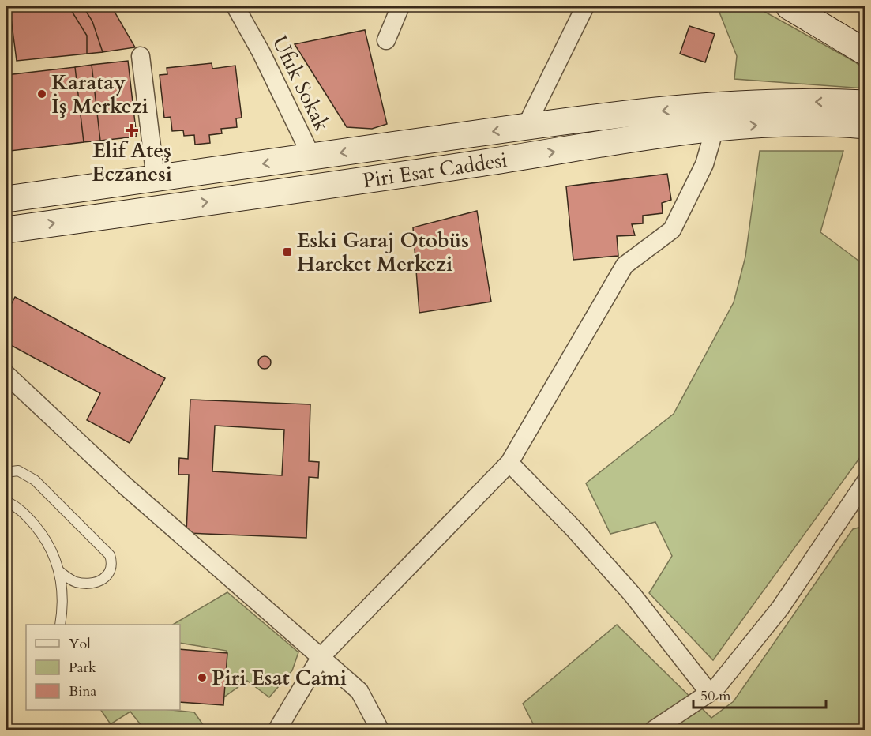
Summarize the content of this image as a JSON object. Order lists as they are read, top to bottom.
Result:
{
  "streets": {
    "main road": ["Piri Esat Caddesi"],
    "street": ["Ufuk Sokak"]
  },
  "crossings": [
    ["Ufuk Sokak", "Piri Esat Caddesi"]
  ],
  "places": {
    "other": ["Karatay İş Merkezi", "Piri Esat Cami"],
    "health": ["Elif Ateş Eczanesi"],
    "transit": ["Eski Garaj Otobüs Hareket Merkezi"]
  },
  "legend": ["Yol", "Park", "Bina"],
  "scale_bar": "50 m"
}
